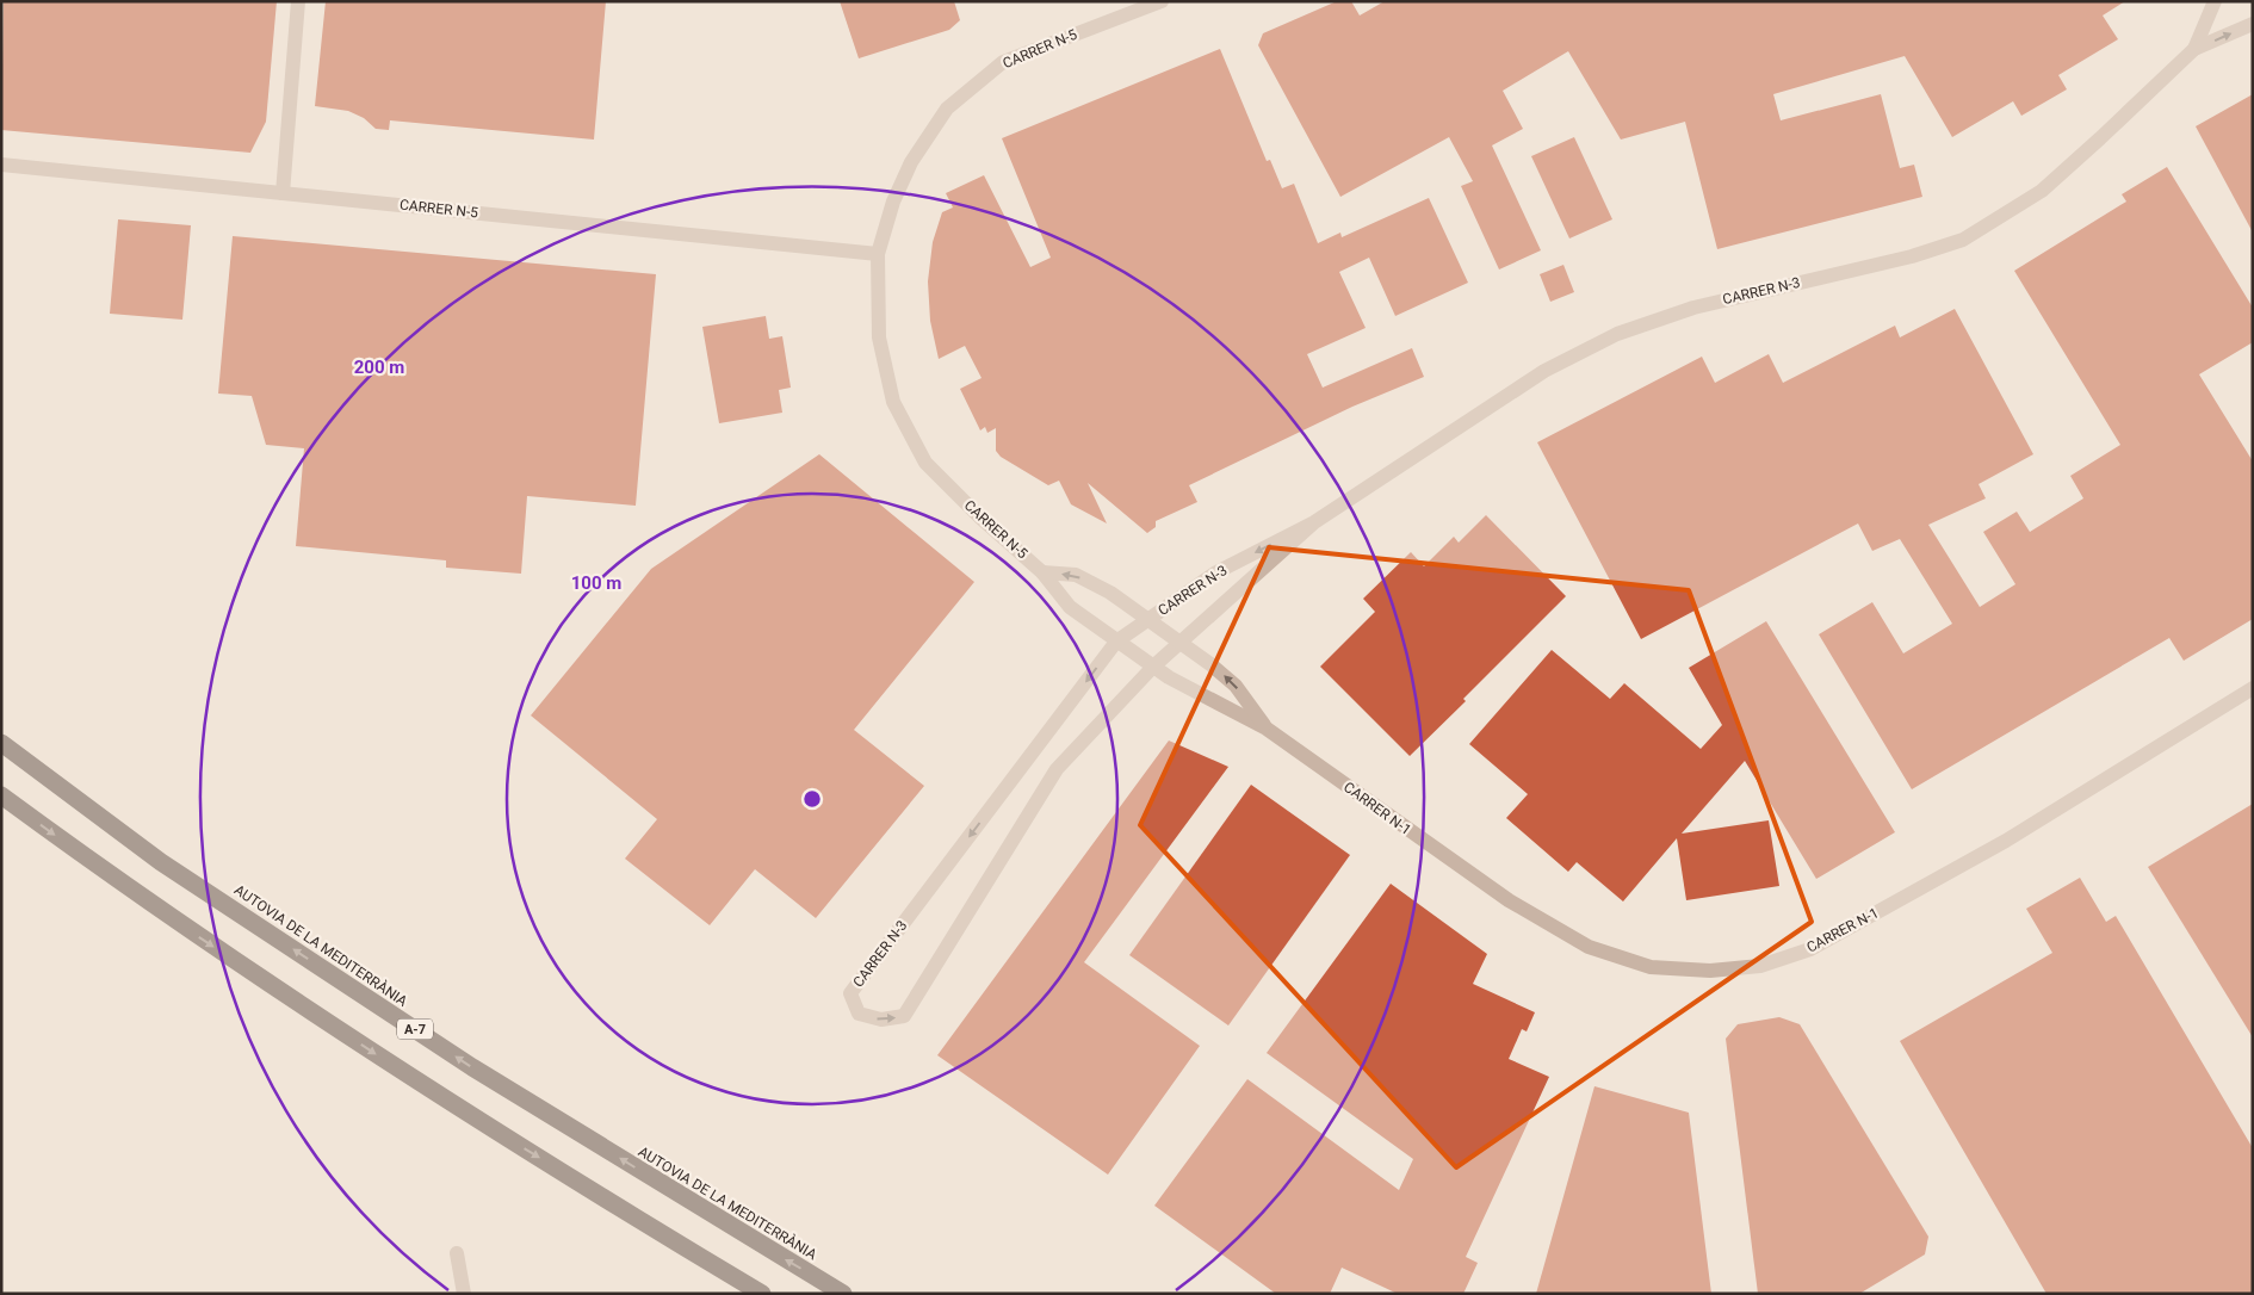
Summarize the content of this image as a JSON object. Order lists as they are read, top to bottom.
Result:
{
  "streets": {
    "highway": ["AUTOVIA DE LA MEDITERRÀNIA", "A-7"],
    "street": ["CARRER N-5", "CARRER N-3", "CARRER N-1"]
  },
  "crossings": [
    ["CARRER N-5", "CARRER N-1"],
    ["CARRER N-3", "CARRER N-1"]
  ],
  "rings": ["200 m", "100 m"]
}
